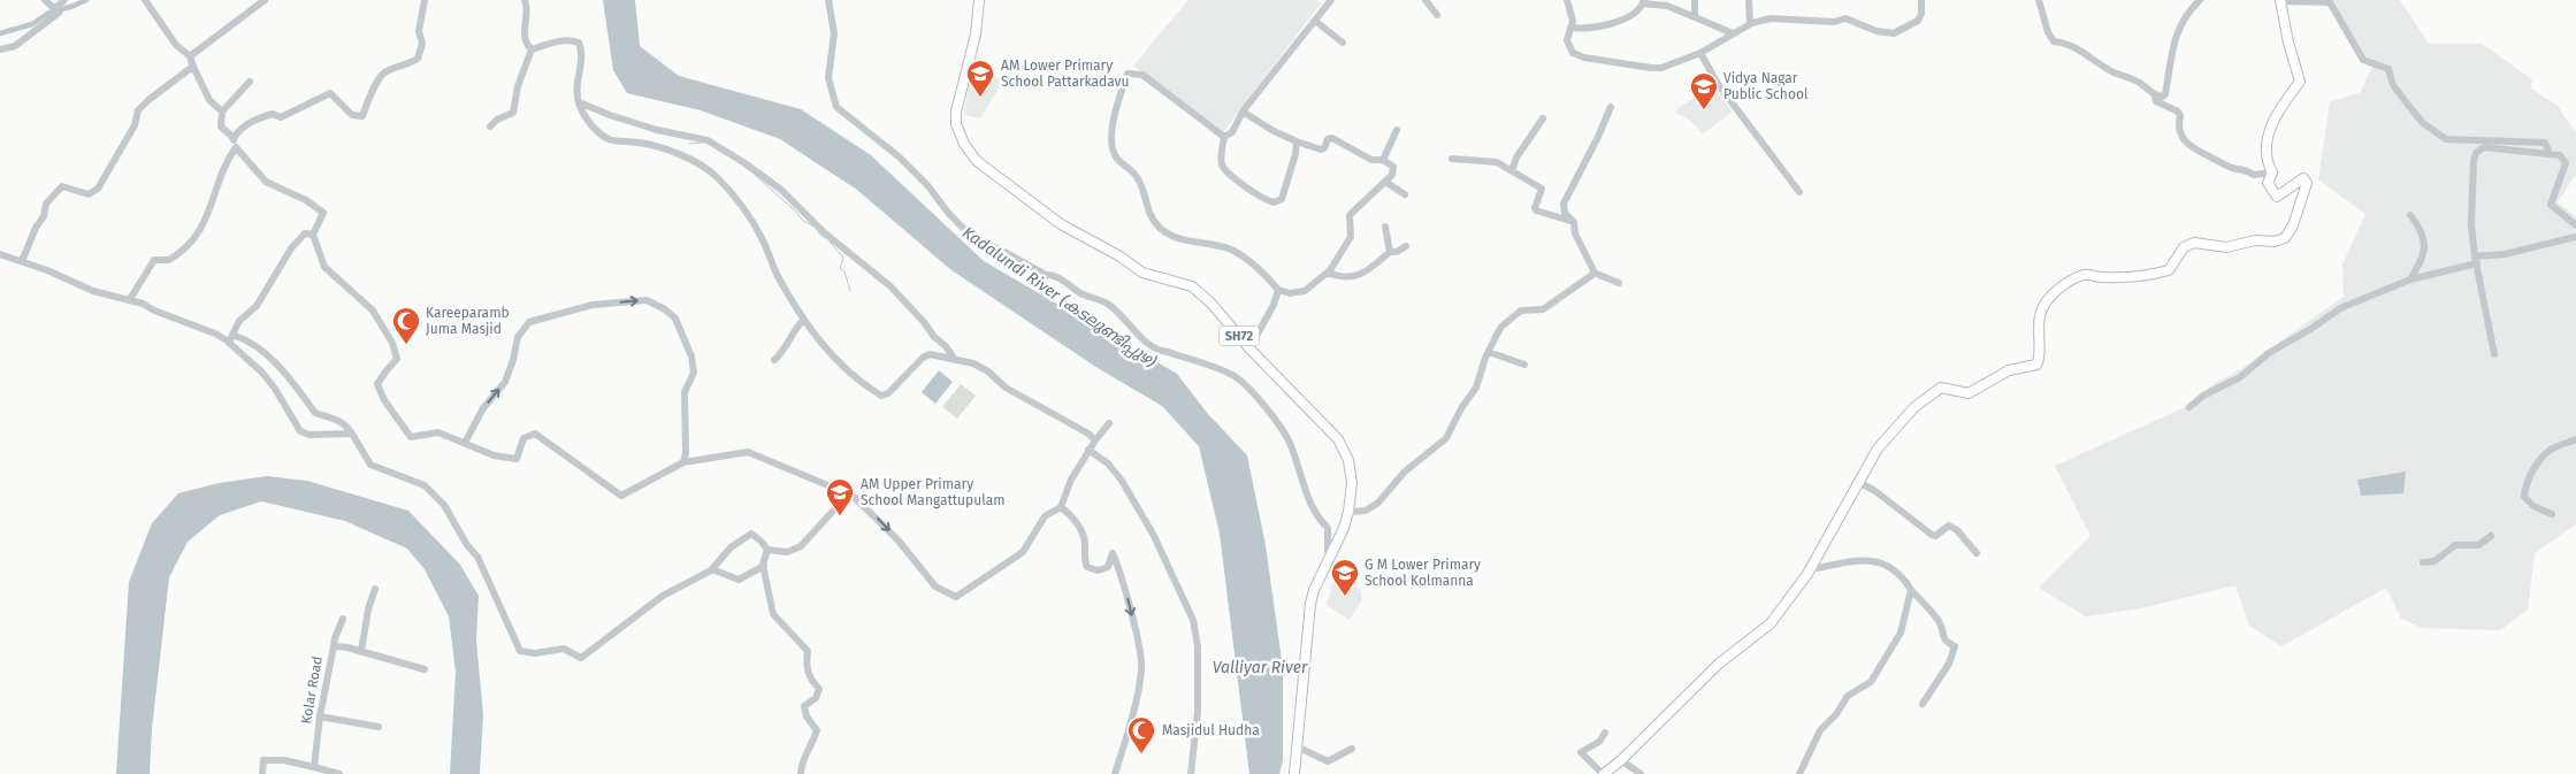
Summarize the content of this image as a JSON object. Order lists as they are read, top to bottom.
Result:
{
  "streets": {
    "main road": ["SH72"],
    "street": ["Kolar Road"]
  },
  "water": ["Kadalundi River (കടലുണ്ടിപ്പുഴ)", "Valliyar River"],
  "places": {
    "school or university": [
      "AM Lower Primary School Pattarkadavu",
      "Vidya Nagar Public School",
      "AM Upper Primary School Mangattupulam",
      "G M Lower Primary School Kolmanna"
    ],
    "mosque": ["Kareeparamb Juma Masjid", "Masjidul Hudha"]
  }
}
